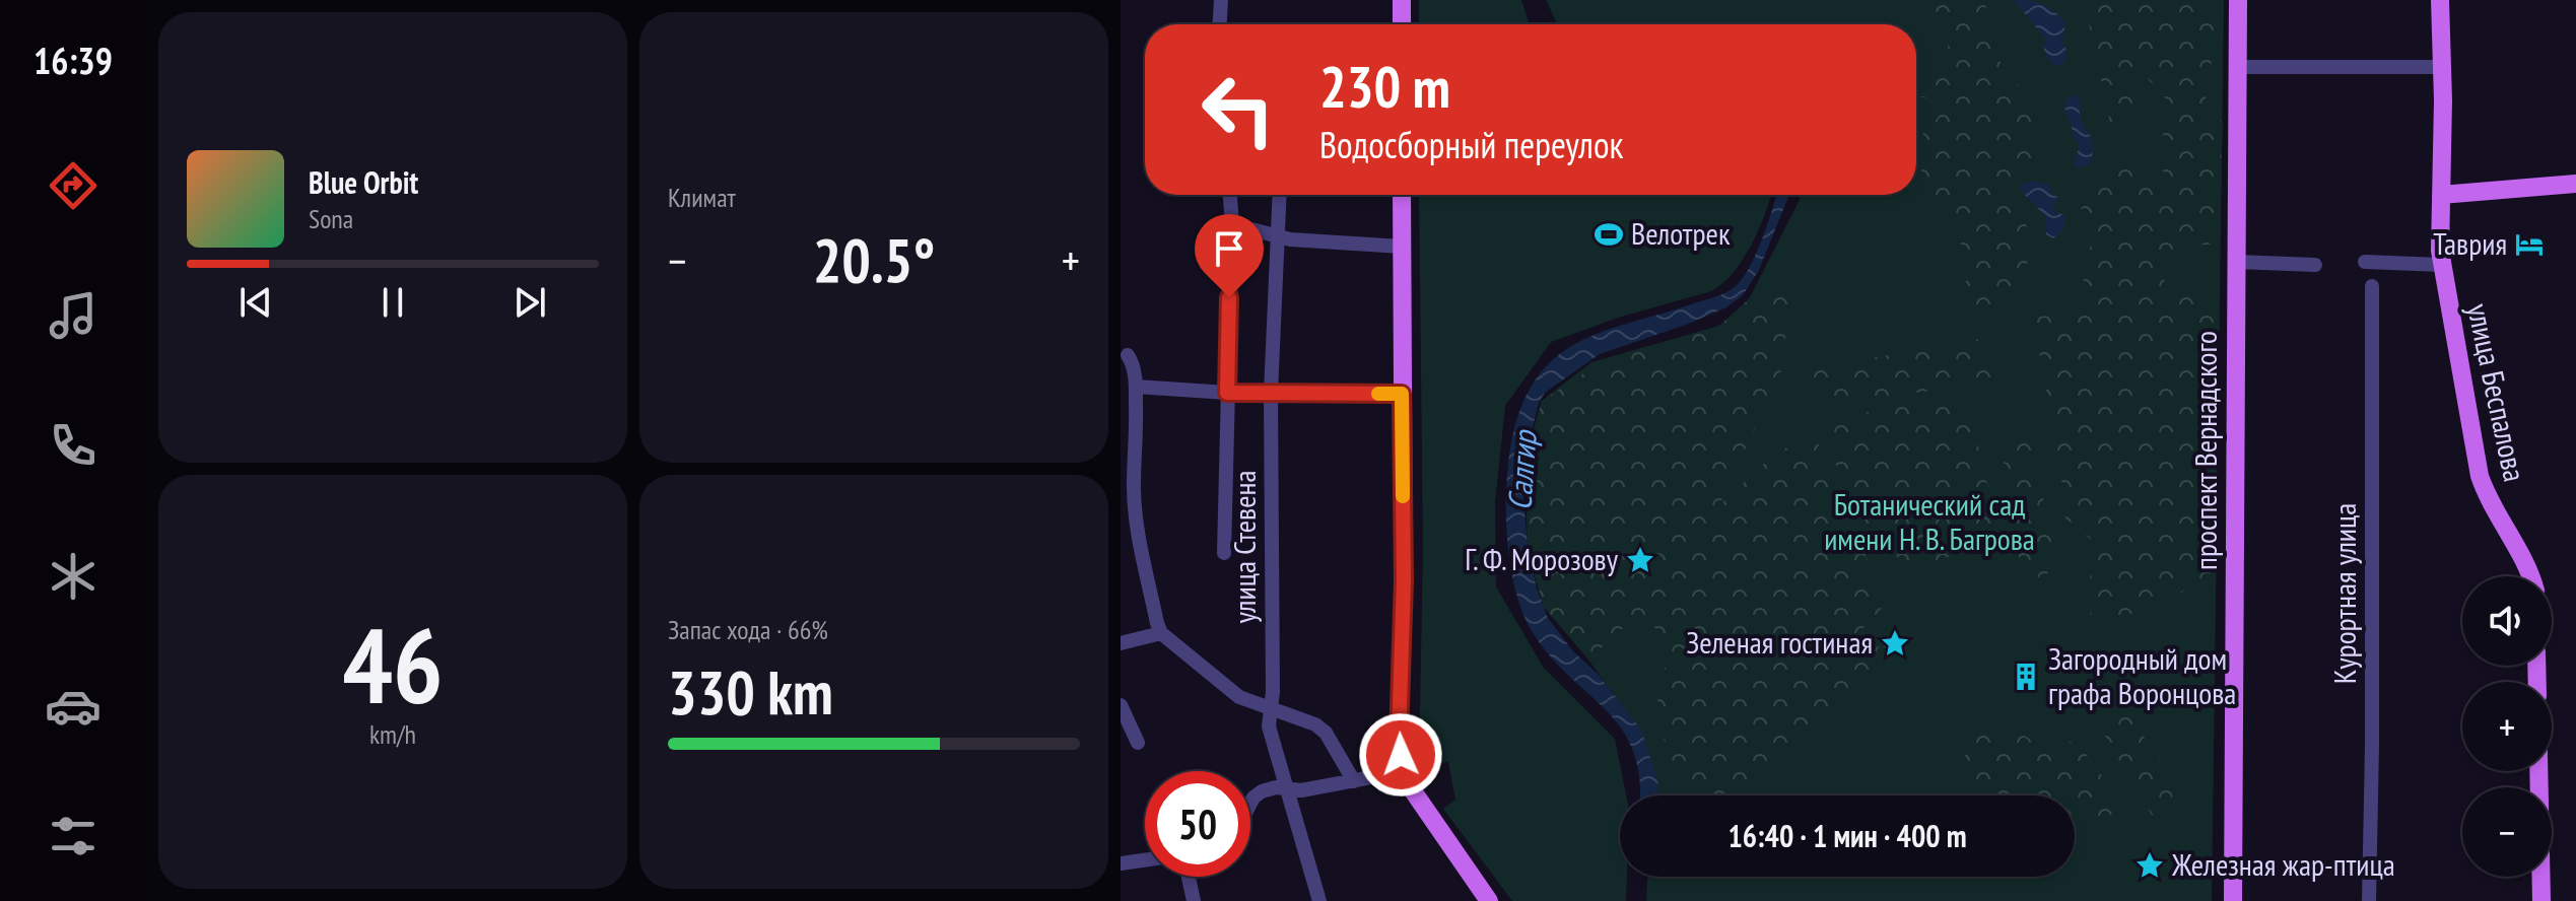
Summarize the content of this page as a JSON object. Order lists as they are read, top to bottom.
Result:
{
  "streets": {
    "main road": ["улица Беспалова", "проспект Вернадского"],
    "street": ["улица Стевена", "Курортная улица"]
  },
  "water": ["Салгир"],
  "parks": ["Ботанический сад имени Н. В. Багрова"],
  "places": {
    "sports": ["Велотрек"],
    "hotel": ["Таврия"],
    "place": ["Г. Ф. Морозову", "Зеленая гостиная", "Железная жар-птица"],
    "building": ["Загородный дом графа Воронцова"]
  },
  "page": {
    "tabs": "16:39",
    "tile": [
      "Климат",
      ["46", "km/h"],
      ["Запас хода · 66%", "330 km"]
    ],
    "turn": ["230 m", "Водосборный переулок"],
    "song": ["Blue Orbit", "Sona"],
    "heat": ["−", "20.5°", "+"],
    "map_buttons": ["+", "−"],
    "limit": "50",
    "trip": "16:40 · 1 мин · 400 m"
  }
}
